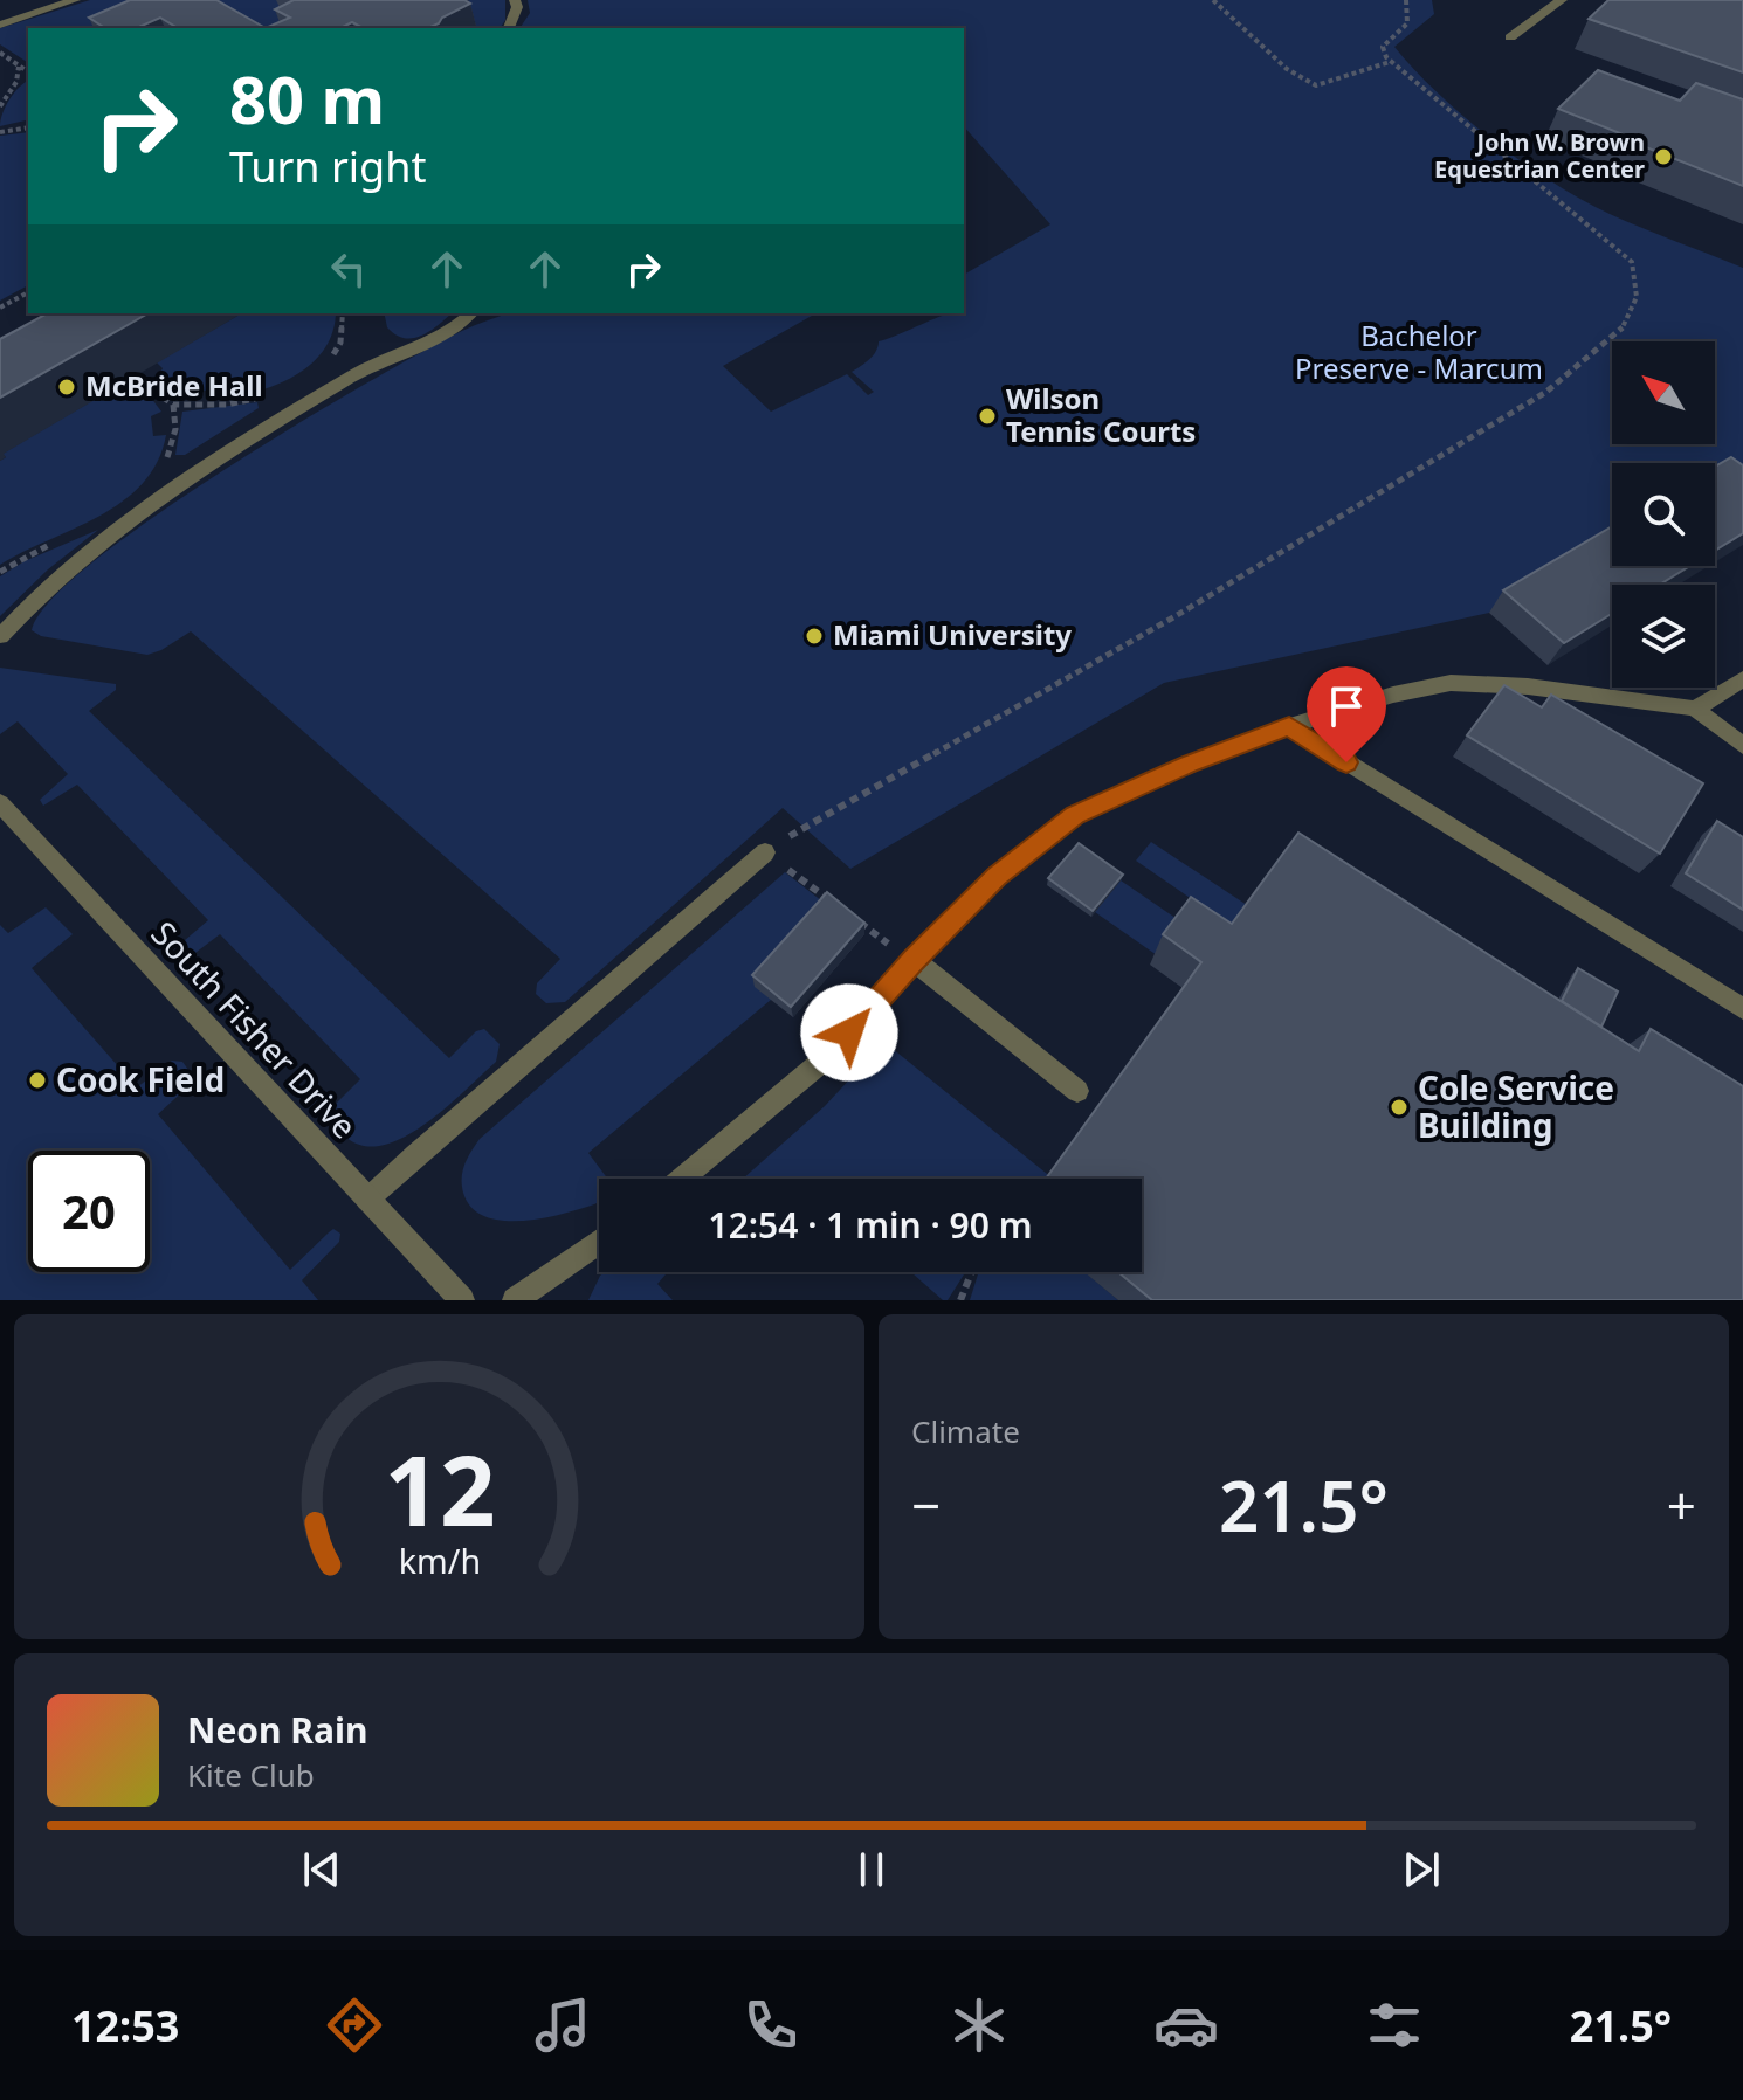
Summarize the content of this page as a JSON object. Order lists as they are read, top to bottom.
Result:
{
  "streets": {
    "street": ["South Fisher Drive"]
  },
  "parks": ["Bachelor Preserve - Marcum"],
  "places": [
    "John W. Brown Equestrian Center",
    "McBride Hall",
    "Wilson Tennis Courts",
    "Miami University",
    "Cook Field",
    "Cole Service Building"
  ],
  "north": "top left",
  "page": {
    "turn": ["80 m", "Turn right"],
    "limit": "20",
    "trip": "12:54 · 1 min · 90 m",
    "tile": "Climate",
    "heat": ["−", "21.5°", "+"],
    "song": ["Neon Rain", "Kite Club"],
    "tabs": ["12:53", "21.5°"],
    "gauge": ["12", "km/h"]
  }
}
